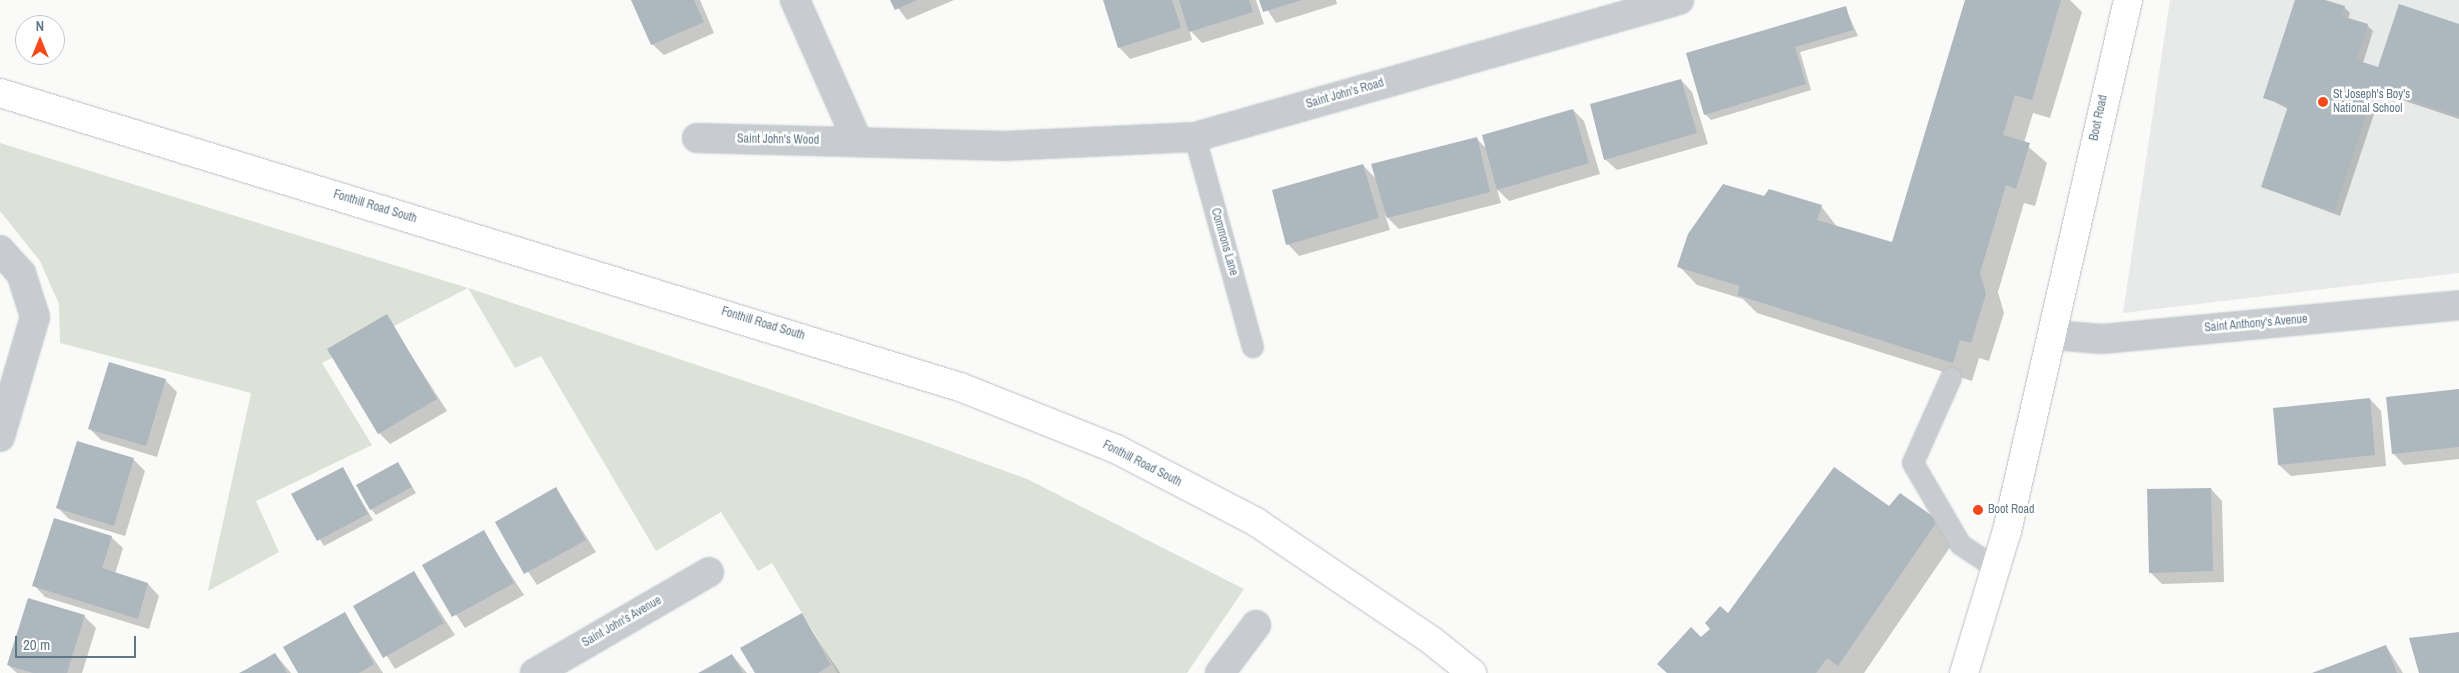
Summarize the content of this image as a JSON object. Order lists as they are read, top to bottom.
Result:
{
  "streets": {
    "main road": ["Boot Road", "Fonthill Road South"],
    "street": [
      "Saint John's Road",
      "Saint John's Wood",
      "Saint Anthony's Avenue",
      "Saint John's Avenue"
    ],
    "lane": ["Commons Lane"]
  },
  "crossings": [
    ["Saint John's Road", "Saint John's Wood"],
    ["Saint John's Road", "Commons Lane"],
    ["Boot Road", "Saint Anthony's Avenue"]
  ],
  "places": ["St Joseph's Boy's National School", "Boot Road"],
  "scale_bar": "20 m",
  "north": "top"
}
